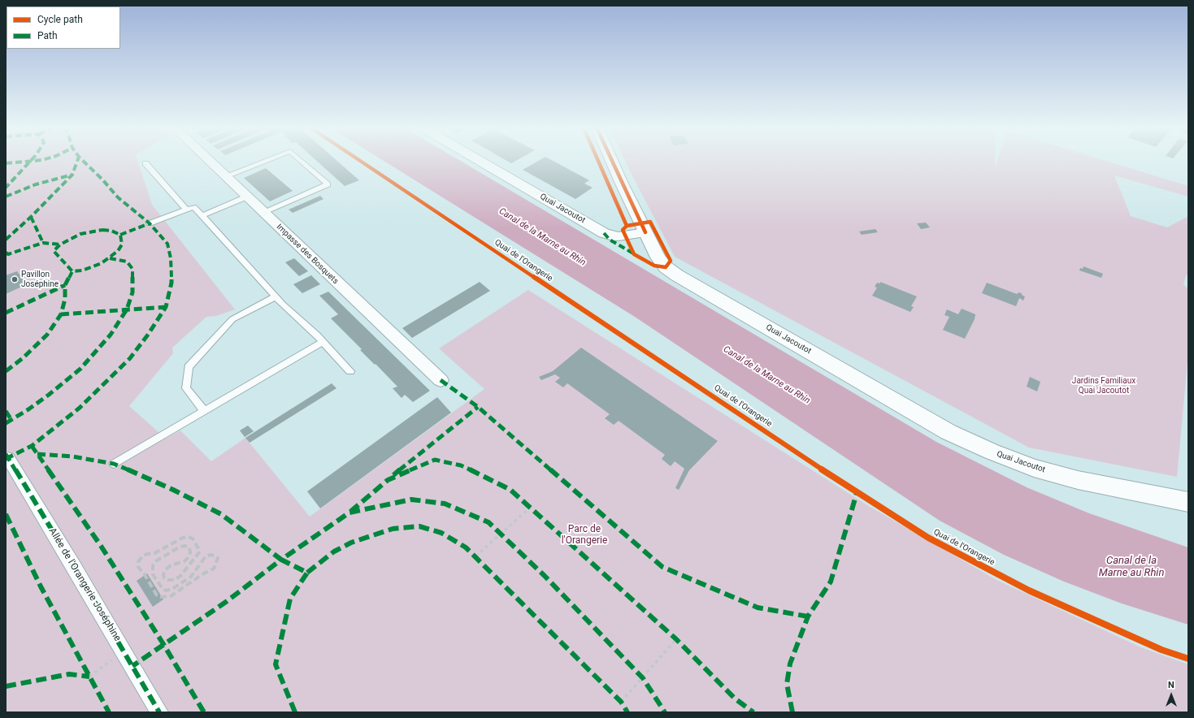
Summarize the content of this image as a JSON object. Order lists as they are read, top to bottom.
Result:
{
  "streets": {
    "main road": ["Quai Jacoutot"],
    "street": ["Impasse des Bosquets", "Allée de l'Orangerie Joséphine"],
    "cycle path": ["Quai de l'Orangerie"]
  },
  "water": ["Canal de la Marne au Rhin"],
  "parks": ["Jardins Familiaux Quai Jacoutot", "Parc de l'Orangerie"],
  "places": ["Pavillon Joséphine"],
  "legend": ["Cycle path", "Path"],
  "north": "top"
}
